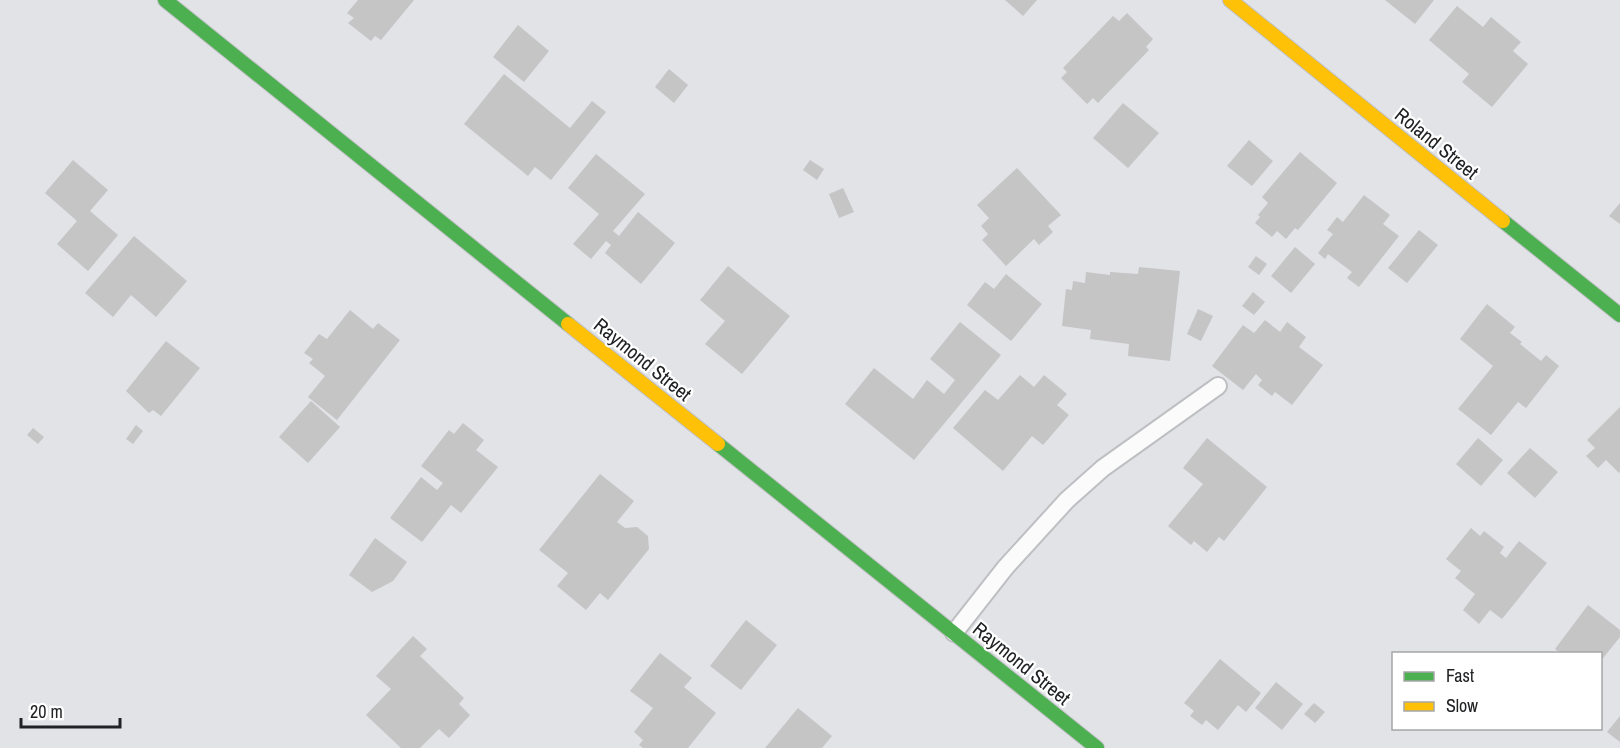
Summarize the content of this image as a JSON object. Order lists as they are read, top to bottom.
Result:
{
  "streets": {
    "street": ["Roland Street", "Raymond Street"]
  },
  "legend": ["Fast", "Slow"],
  "scale_bar": "20 m"
}
